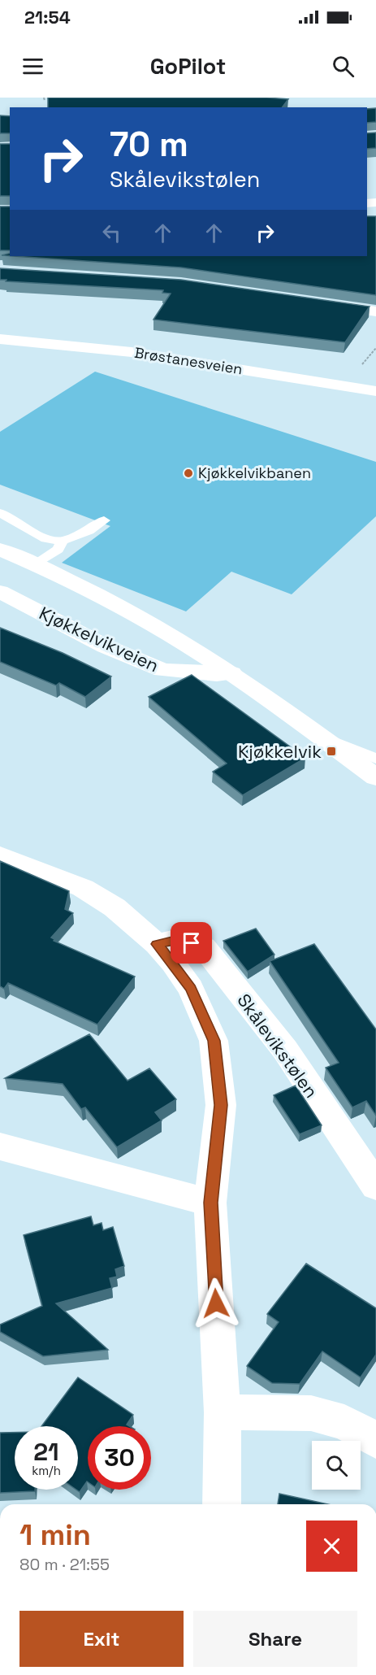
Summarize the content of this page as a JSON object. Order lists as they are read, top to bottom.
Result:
{
  "streets": {
    "street": ["Brøstanesveien", "Kjøkkelvikveien", "Skålevikstølen"]
  },
  "places": {
    "other": ["Kjøkkelvikbanen"],
    "transit": ["Kjøkkelvik"]
  },
  "page": {
    "status": "21:54",
    "header": "GoPilot",
    "turn": ["70 m", "Skålevikstølen"],
    "speed": "21 km/h",
    "limit": "30",
    "heading": ["1 min", "80 m · 21:55"],
    "buttons": ["Exit", "Share"]
  }
}
